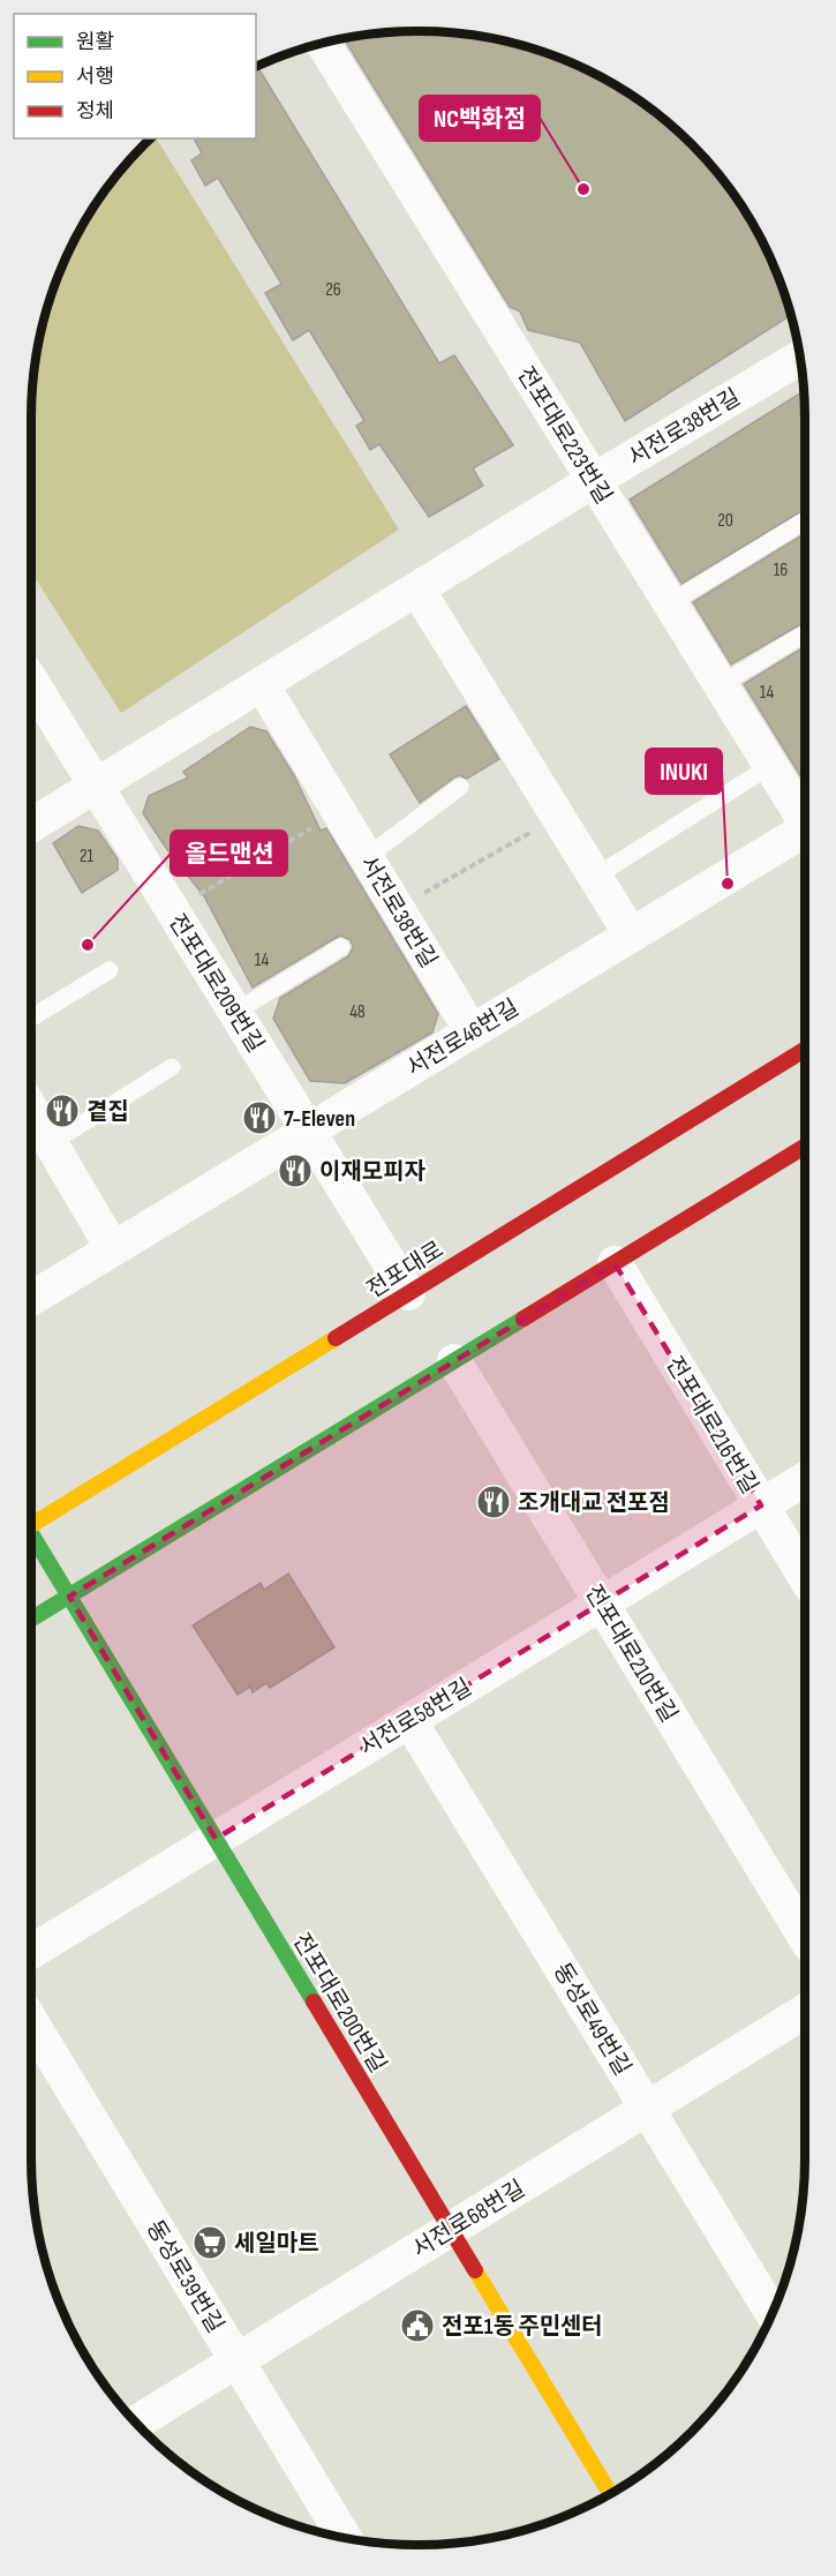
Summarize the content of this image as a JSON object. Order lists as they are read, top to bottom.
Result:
{
  "streets": {
    "main road": ["전포대로", "전포대로200번길"],
    "street": [
      "서전로38번길",
      "전포대로223번길",
      "전포대로209번길",
      "서전로46번길",
      "전포대로216번길",
      "전포대로210번길",
      "서전로58번길",
      "동성로49번길",
      "서전로68번길",
      "동성로39번길"
    ]
  },
  "crossings": [
    ["서전로38번길", "전포대로223번길"],
    ["서전로38번길", "전포대로209번길"],
    ["서전로38번길", "서전로46번길"],
    ["전포대로209번길", "서전로46번길"],
    ["전포대로209번길", "전포대로"],
    ["전포대로216번길", "서전로58번길"],
    ["전포대로210번길", "서전로58번길"],
    ["서전로58번길", "전포대로200번길"],
    ["서전로58번길", "동성로49번길"],
    ["전포대로200번길", "서전로68번길"],
    ["동성로49번길", "서전로68번길"],
    ["서전로68번길", "동성로39번길"]
  ],
  "places": {
    "other": ["NC백화점", "INUKI", "올드맨션"],
    "restaurant": [
      "곁집",
      "7-Eleven",
      "이재모피자",
      "조개대교 전포점"
    ],
    "supermarket": ["세일마트"],
    "public building": ["전포1동 주민센터"]
  },
  "house_numbers": [
    "26",
    "20",
    "16",
    "14",
    "21",
    "14",
    "48"
  ],
  "legend": ["원활", "서행", "정체"]
}
